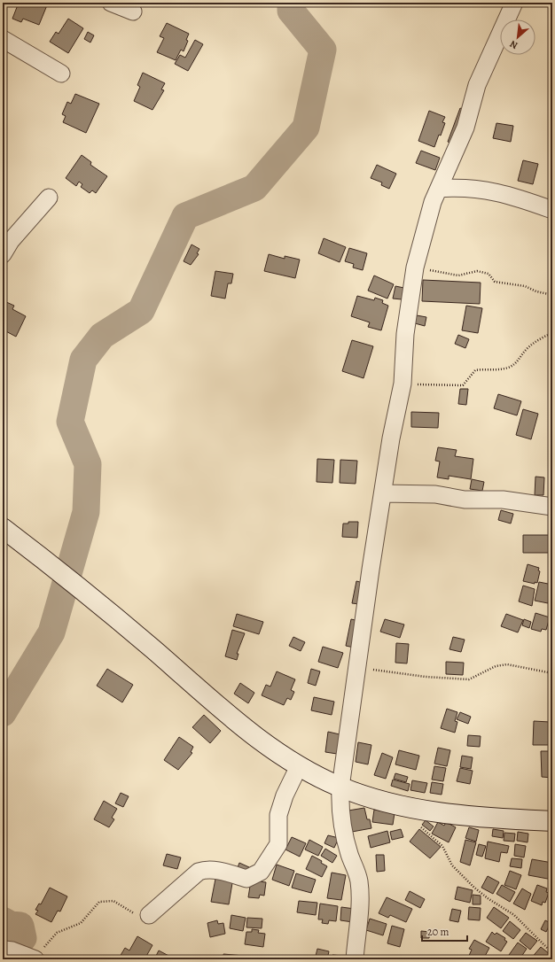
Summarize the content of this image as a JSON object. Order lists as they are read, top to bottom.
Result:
{
  "scale_bar": "20 m",
  "north": "bottom left"
}
